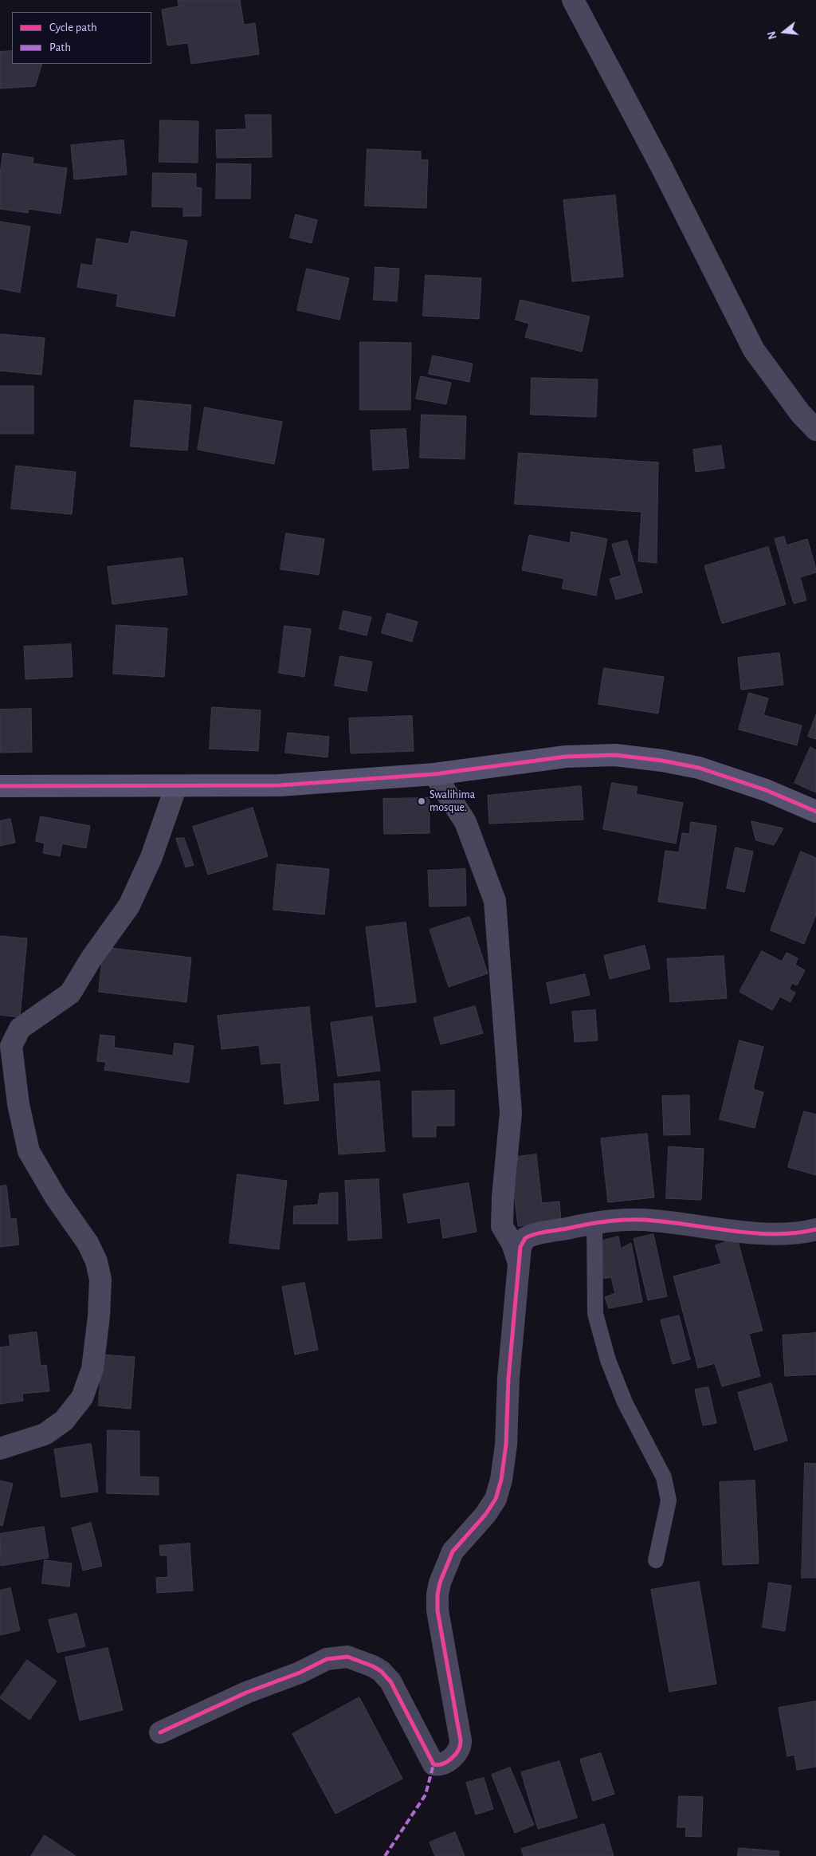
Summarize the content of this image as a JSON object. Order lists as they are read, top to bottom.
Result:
{
  "places": ["Swalihima mosque."],
  "legend": ["Cycle path", "Path"],
  "north": "left"
}
